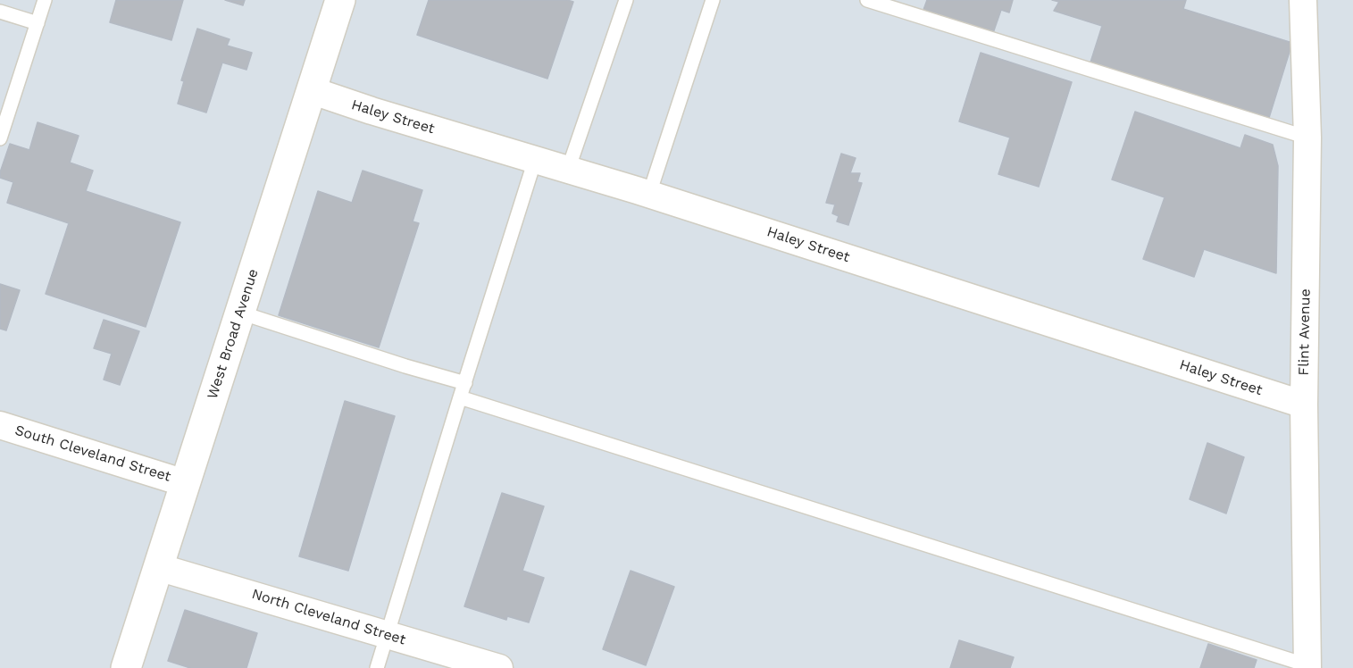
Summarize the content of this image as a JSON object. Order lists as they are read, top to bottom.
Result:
{
  "streets": {
    "main road": ["West Broad Avenue"],
    "street": [
      "Haley Street",
      "Flint Avenue",
      "South Cleveland Street",
      "North Cleveland Street"
    ]
  },
  "crossings": [
    ["Haley Street", "Flint Avenue"],
    ["Haley Street", "West Broad Avenue"],
    ["West Broad Avenue", "South Cleveland Street"],
    ["West Broad Avenue", "North Cleveland Street"]
  ]
}
